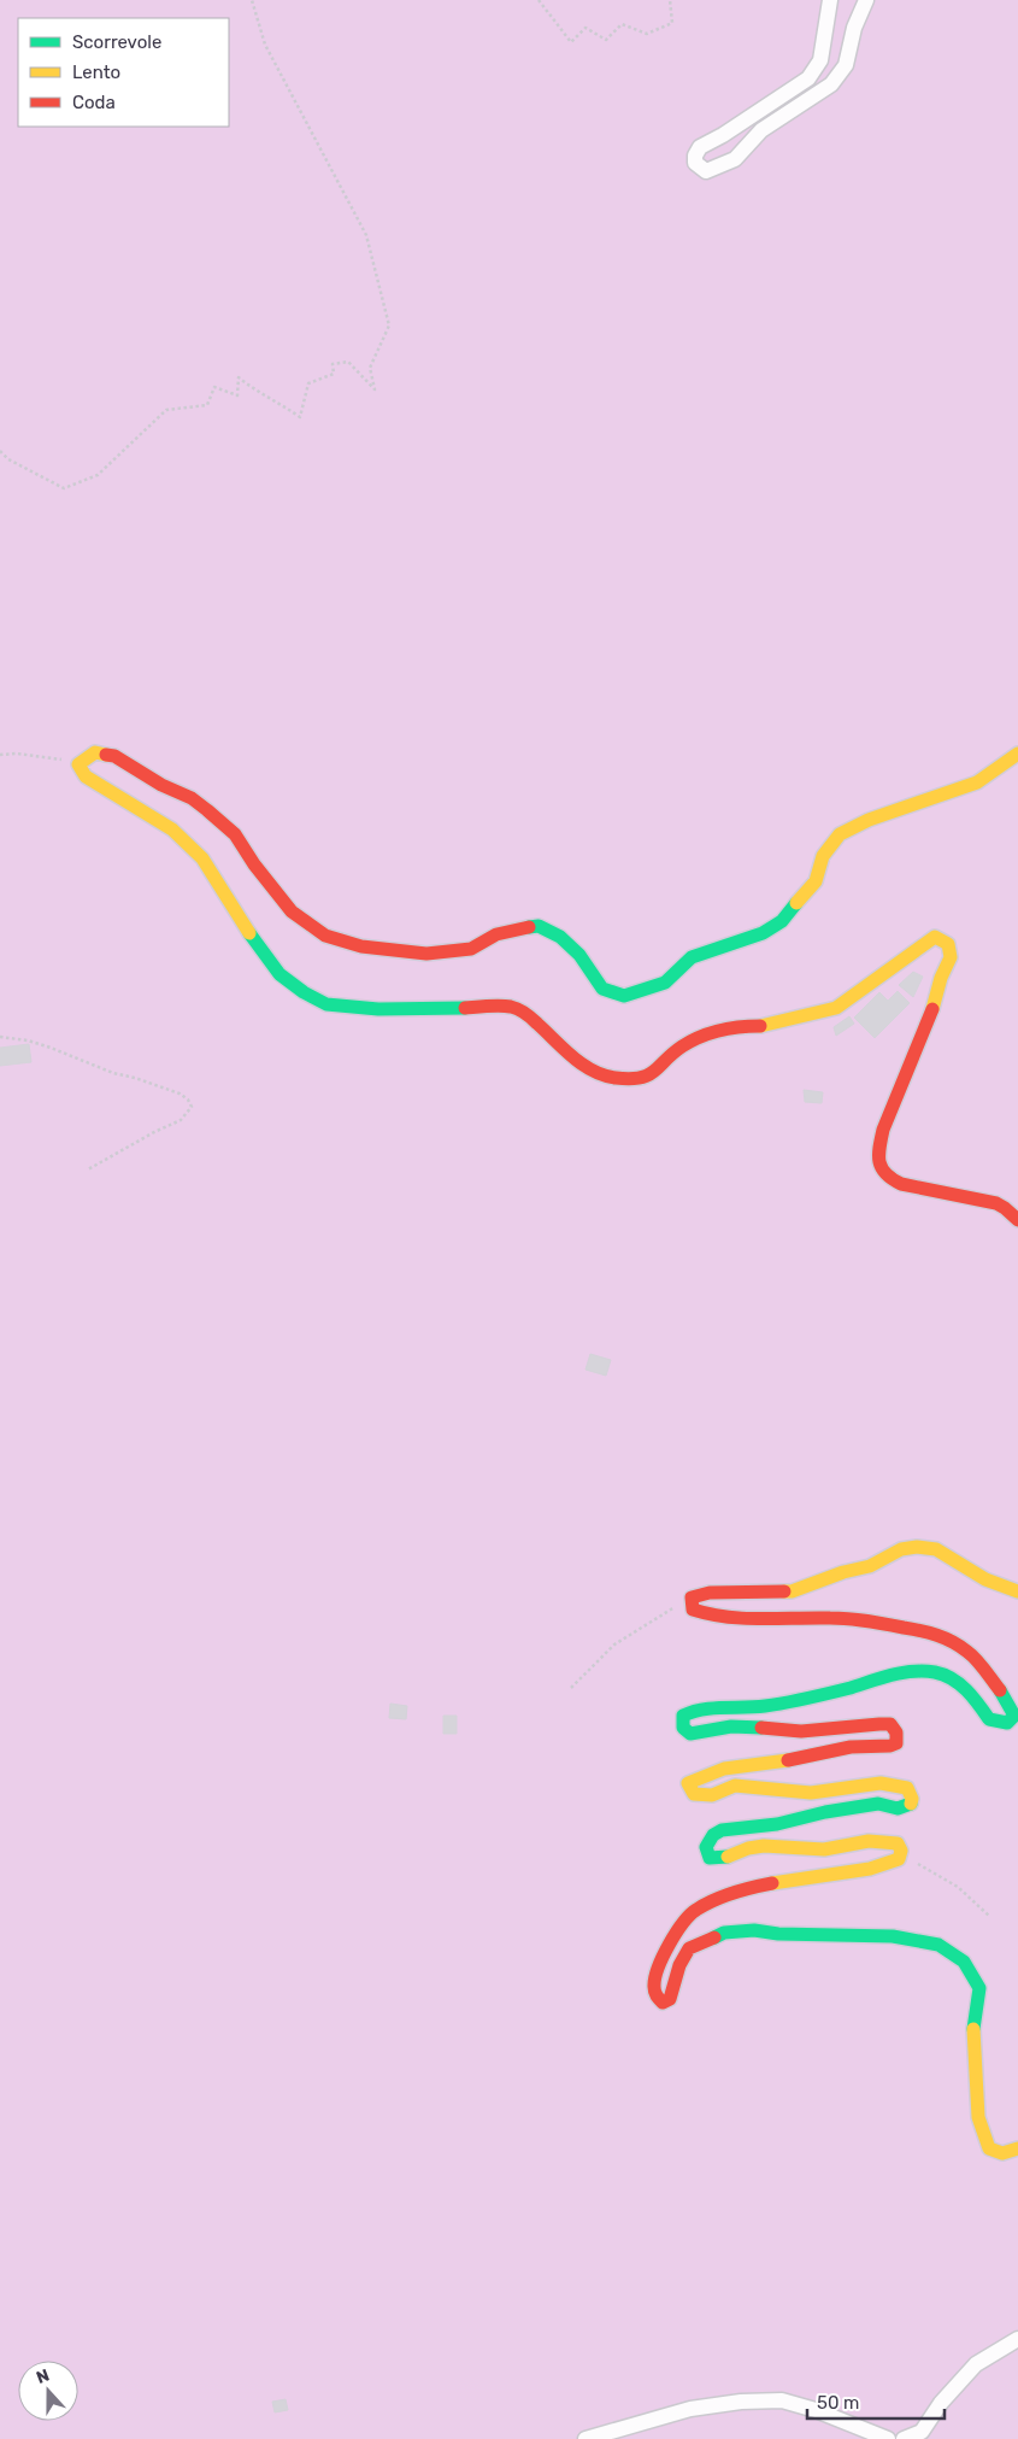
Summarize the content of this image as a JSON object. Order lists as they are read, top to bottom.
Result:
{
  "legend": ["Scorrevole", "Lento", "Coda"],
  "scale_bar": "50 m",
  "north": "top"
}
